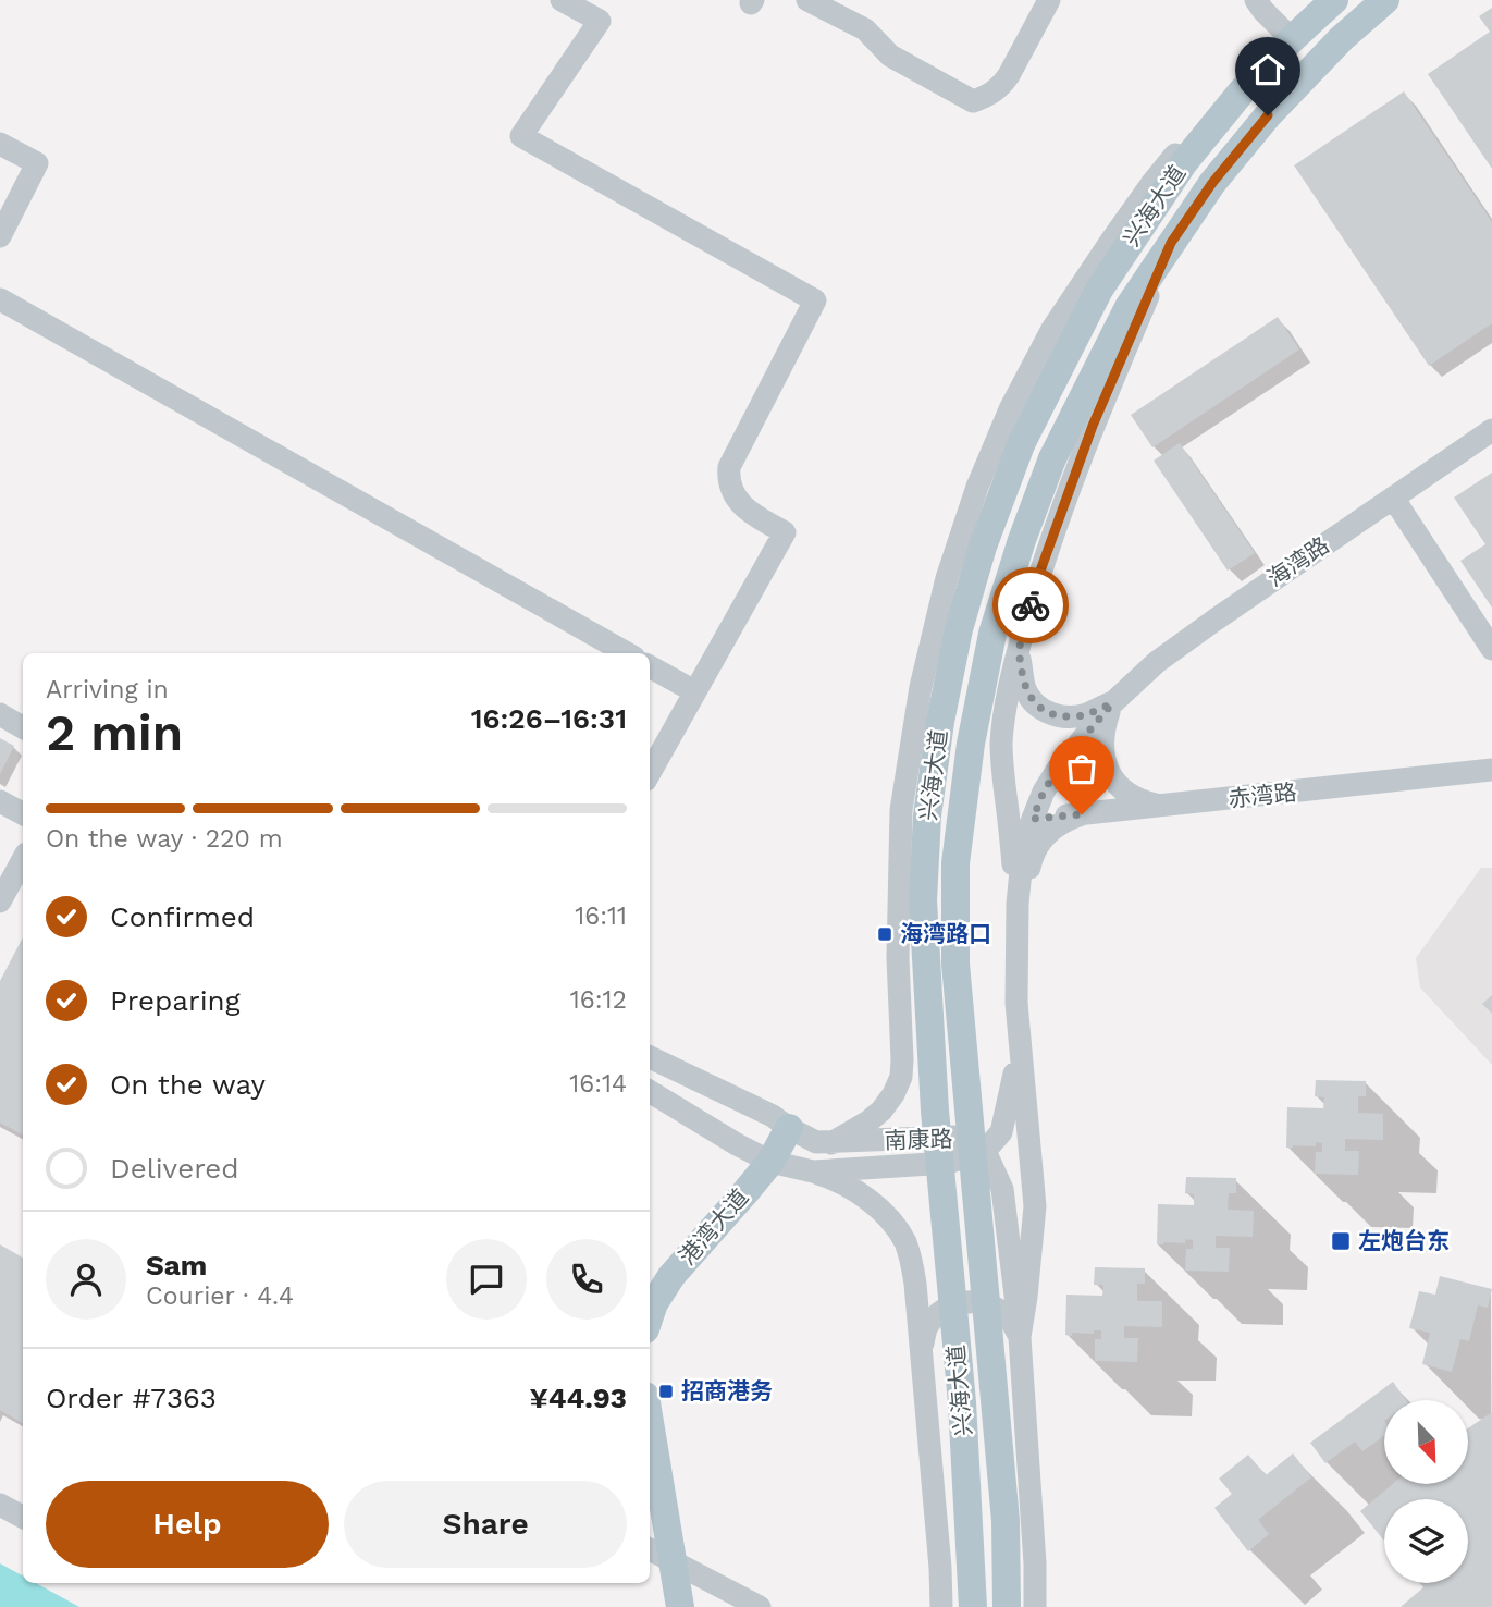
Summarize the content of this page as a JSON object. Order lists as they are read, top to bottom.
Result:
{
  "streets": {
    "main road": ["兴海大道", "港湾大道"],
    "street": ["海湾路", "赤湾路", "南康路"]
  },
  "crossings": [
    ["兴海大道", "海湾路"],
    ["兴海大道", "赤湾路"],
    ["兴海大道", "南康路"],
    ["海湾路", "赤湾路"],
    ["南康路", "港湾大道"]
  ],
  "places": {
    "transit": ["海湾路口", "左炮台东", "招商港务"]
  },
  "north": "bottom right",
  "page": {
    "heading": ["2 min", "Arriving in", "16:26–16:31"],
    "panel": [
      "Sam",
      "Courier · 4.4",
      "Order #7363",
      "¥44.93"
    ],
    "bar": "On the way · 220 m",
    "list": [
      ["Confirmed", "16:11"],
      ["Preparing", "16:12"],
      ["On the way", "16:14"],
      "Delivered"
    ],
    "buttons": ["Help", "Share"]
  }
}
